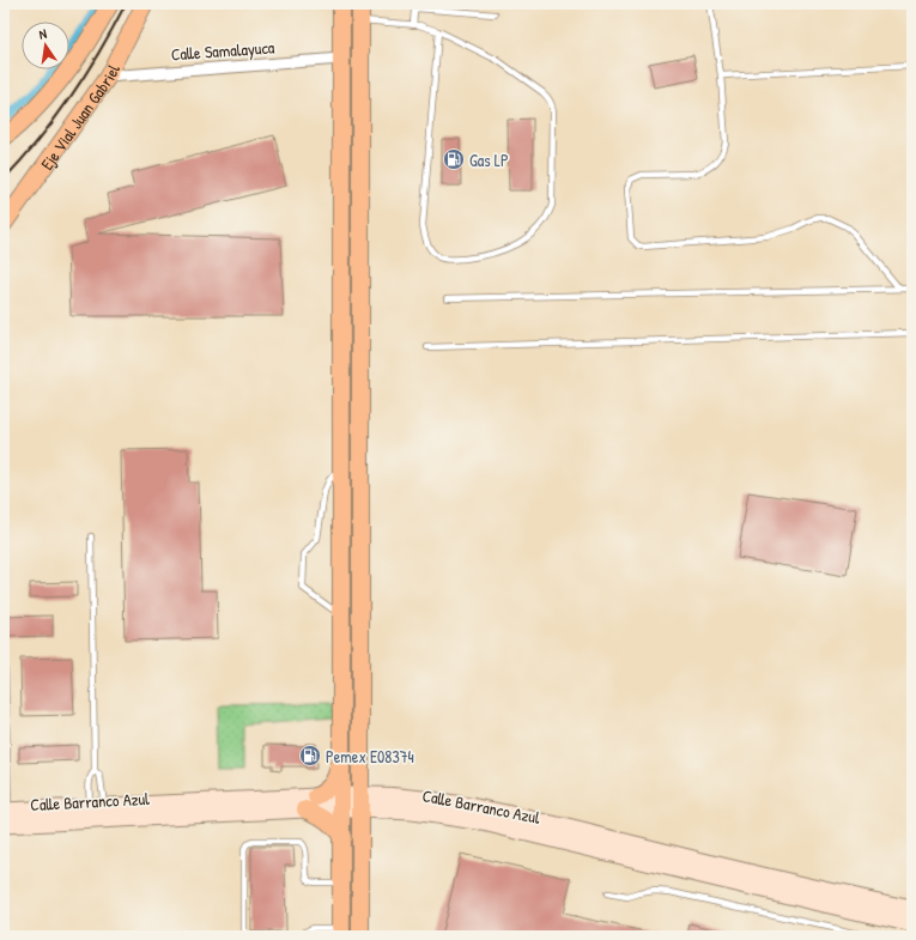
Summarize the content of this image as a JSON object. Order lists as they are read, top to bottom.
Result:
{
  "streets": {
    "main road": ["Eje Vial Juan Gabriel", "Calle Barranco Azul"],
    "street": ["Calle Samalayuca"]
  },
  "crossings": [
    ["Calle Samalayuca", "Eje Vial Juan Gabriel"]
  ],
  "places": {
    "fuel station": ["Gas LP", "Pemex E08374"]
  },
  "north": "top"
}
